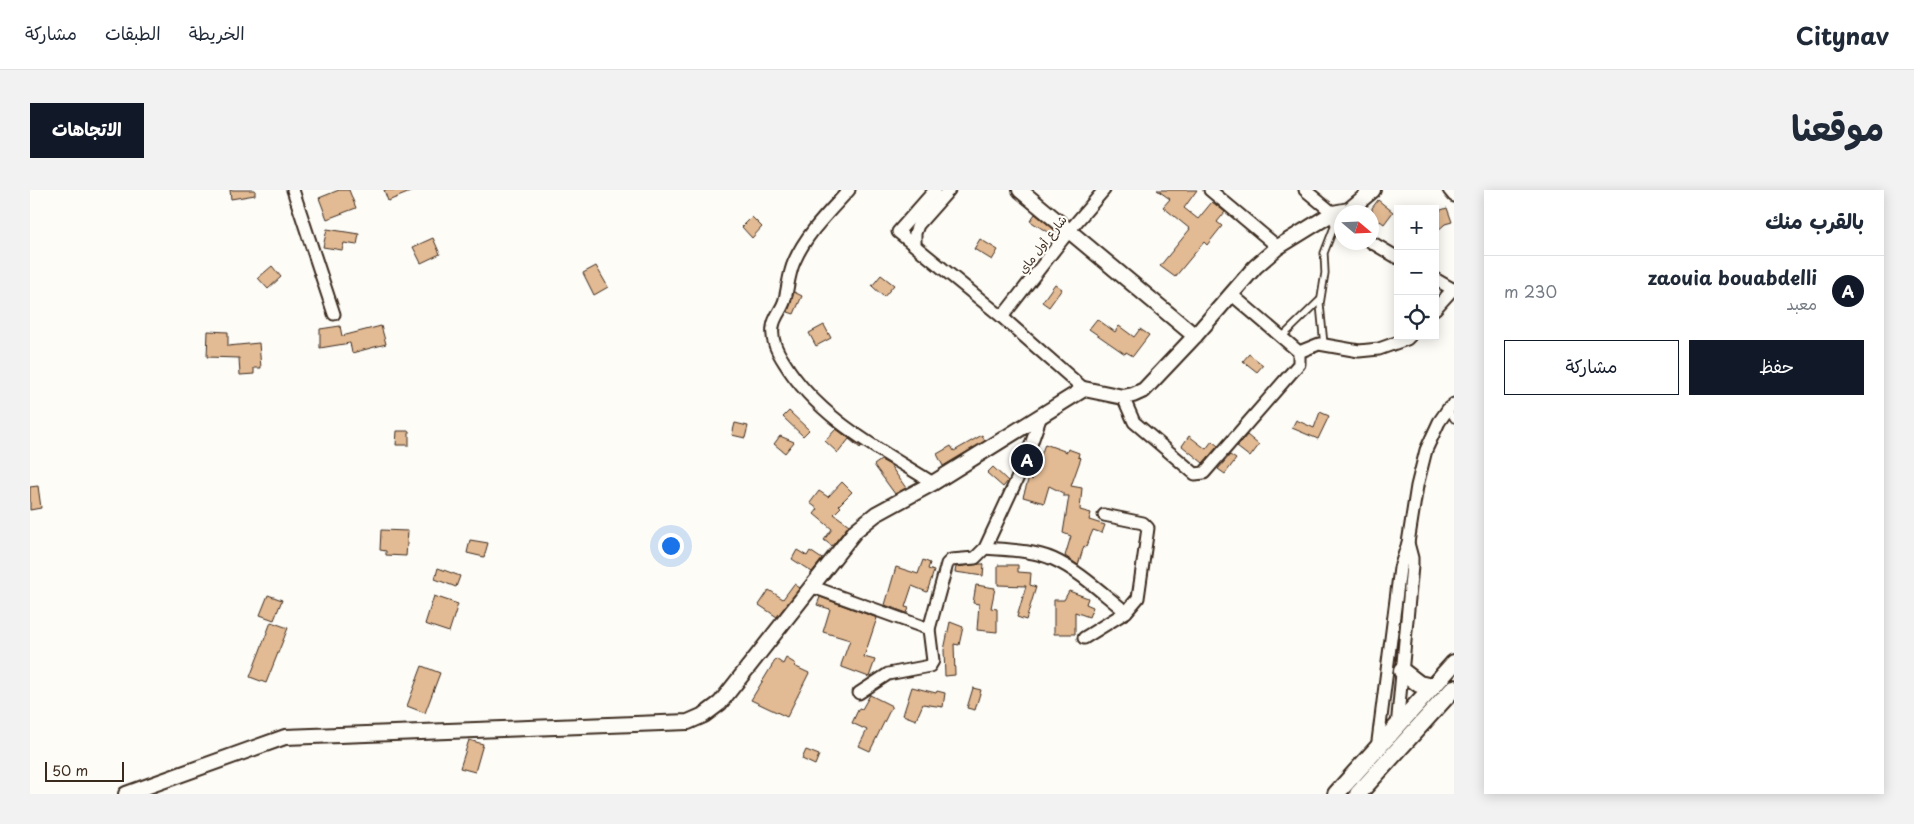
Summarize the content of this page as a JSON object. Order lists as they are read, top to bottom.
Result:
{
  "streets": {
    "street": ["شارع أول ماي"]
  },
  "scale_bar": "50 m",
  "north": "right",
  "page": {
    "header": "Citynav",
    "nav": ["الخريطة", "الطبقات", "مشاركة"],
    "title": "موقعنا",
    "buttons": [
      "الاتجاهات",
      ["حفظ", "مشاركة"]
    ],
    "heading": "بالقرب منك",
    "map_buttons": ["+", "−"],
    "list": [
      {
        "mark": "A",
        "name": "zaouia bouabdelli",
        "note": "معبد",
        "value": "230 m"
      }
    ],
    "pins": "A",
    "scale": "50 m"
  }
}
